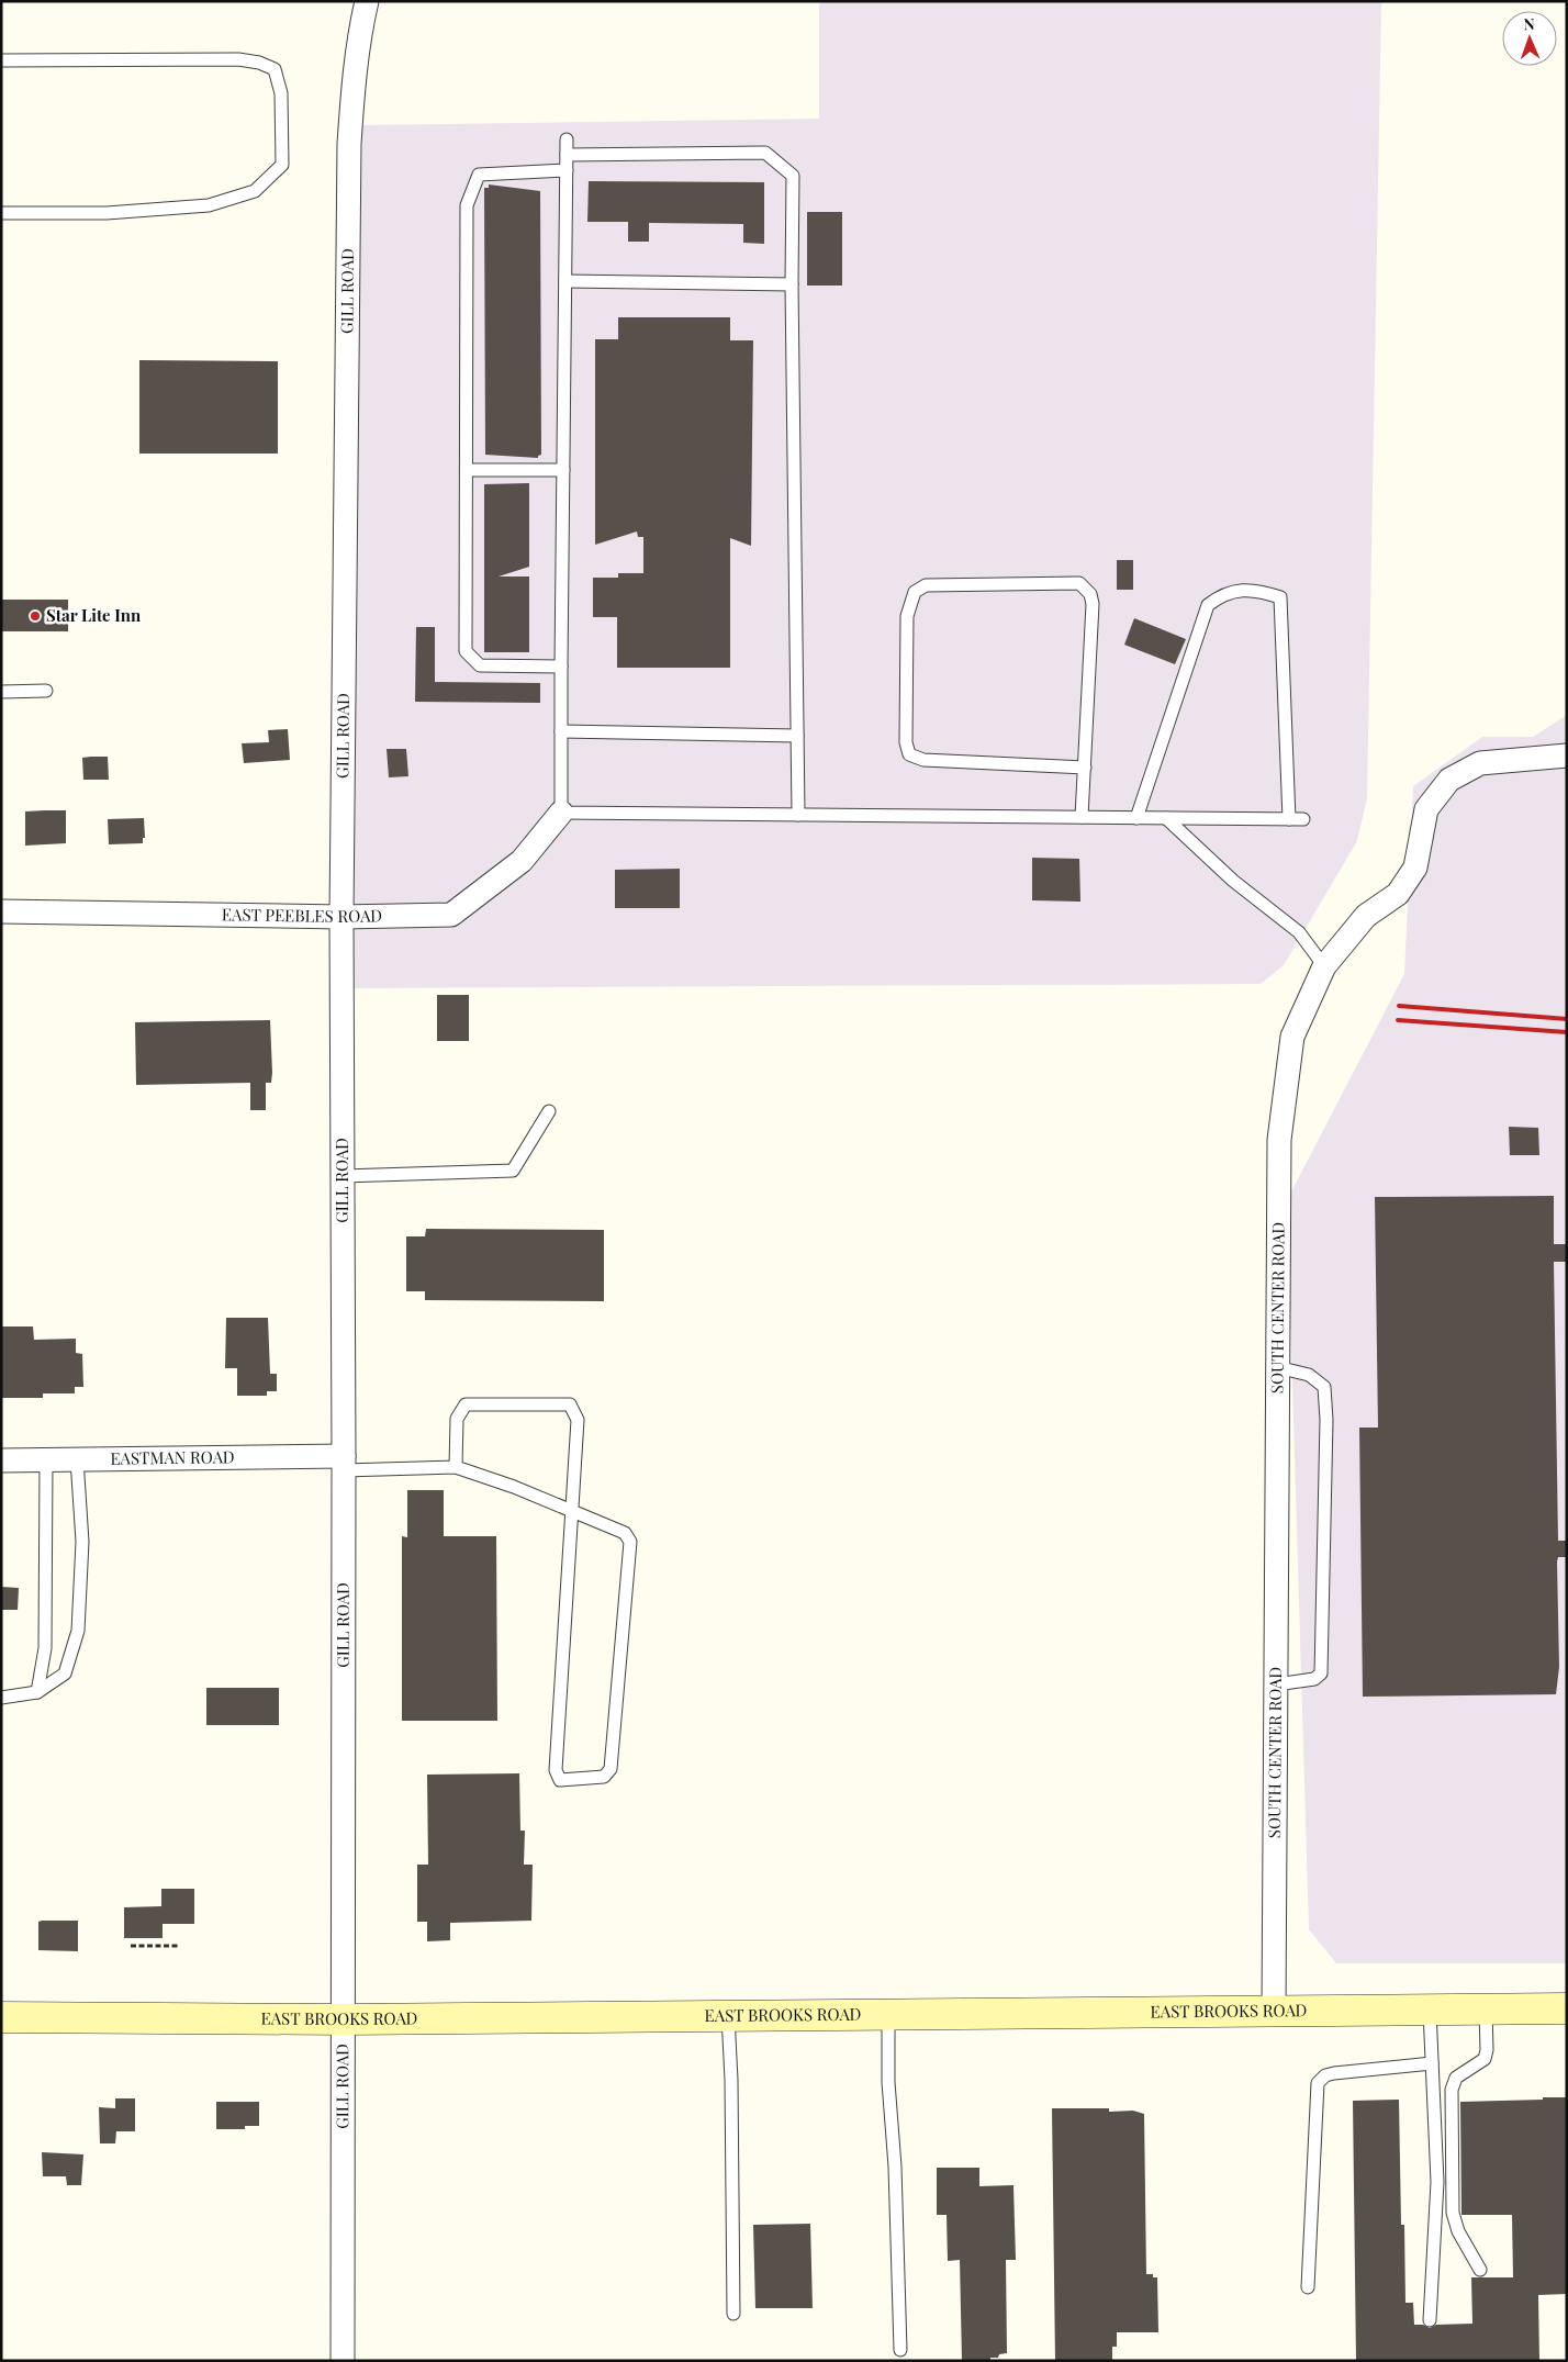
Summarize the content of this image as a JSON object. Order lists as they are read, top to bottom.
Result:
{
  "streets": {
    "main road": ["EAST BROOKS ROAD"],
    "street": [
      "GILL ROAD",
      "EAST PEEBLES ROAD",
      "SOUTH CENTER ROAD",
      "EASTMAN ROAD"
    ]
  },
  "crossings": [
    ["GILL ROAD", "EAST PEEBLES ROAD"],
    ["GILL ROAD", "EASTMAN ROAD"],
    ["GILL ROAD", "EAST BROOKS ROAD"],
    ["SOUTH CENTER ROAD", "EAST BROOKS ROAD"]
  ],
  "places": ["Star Lite Inn"],
  "north": "top"
}
